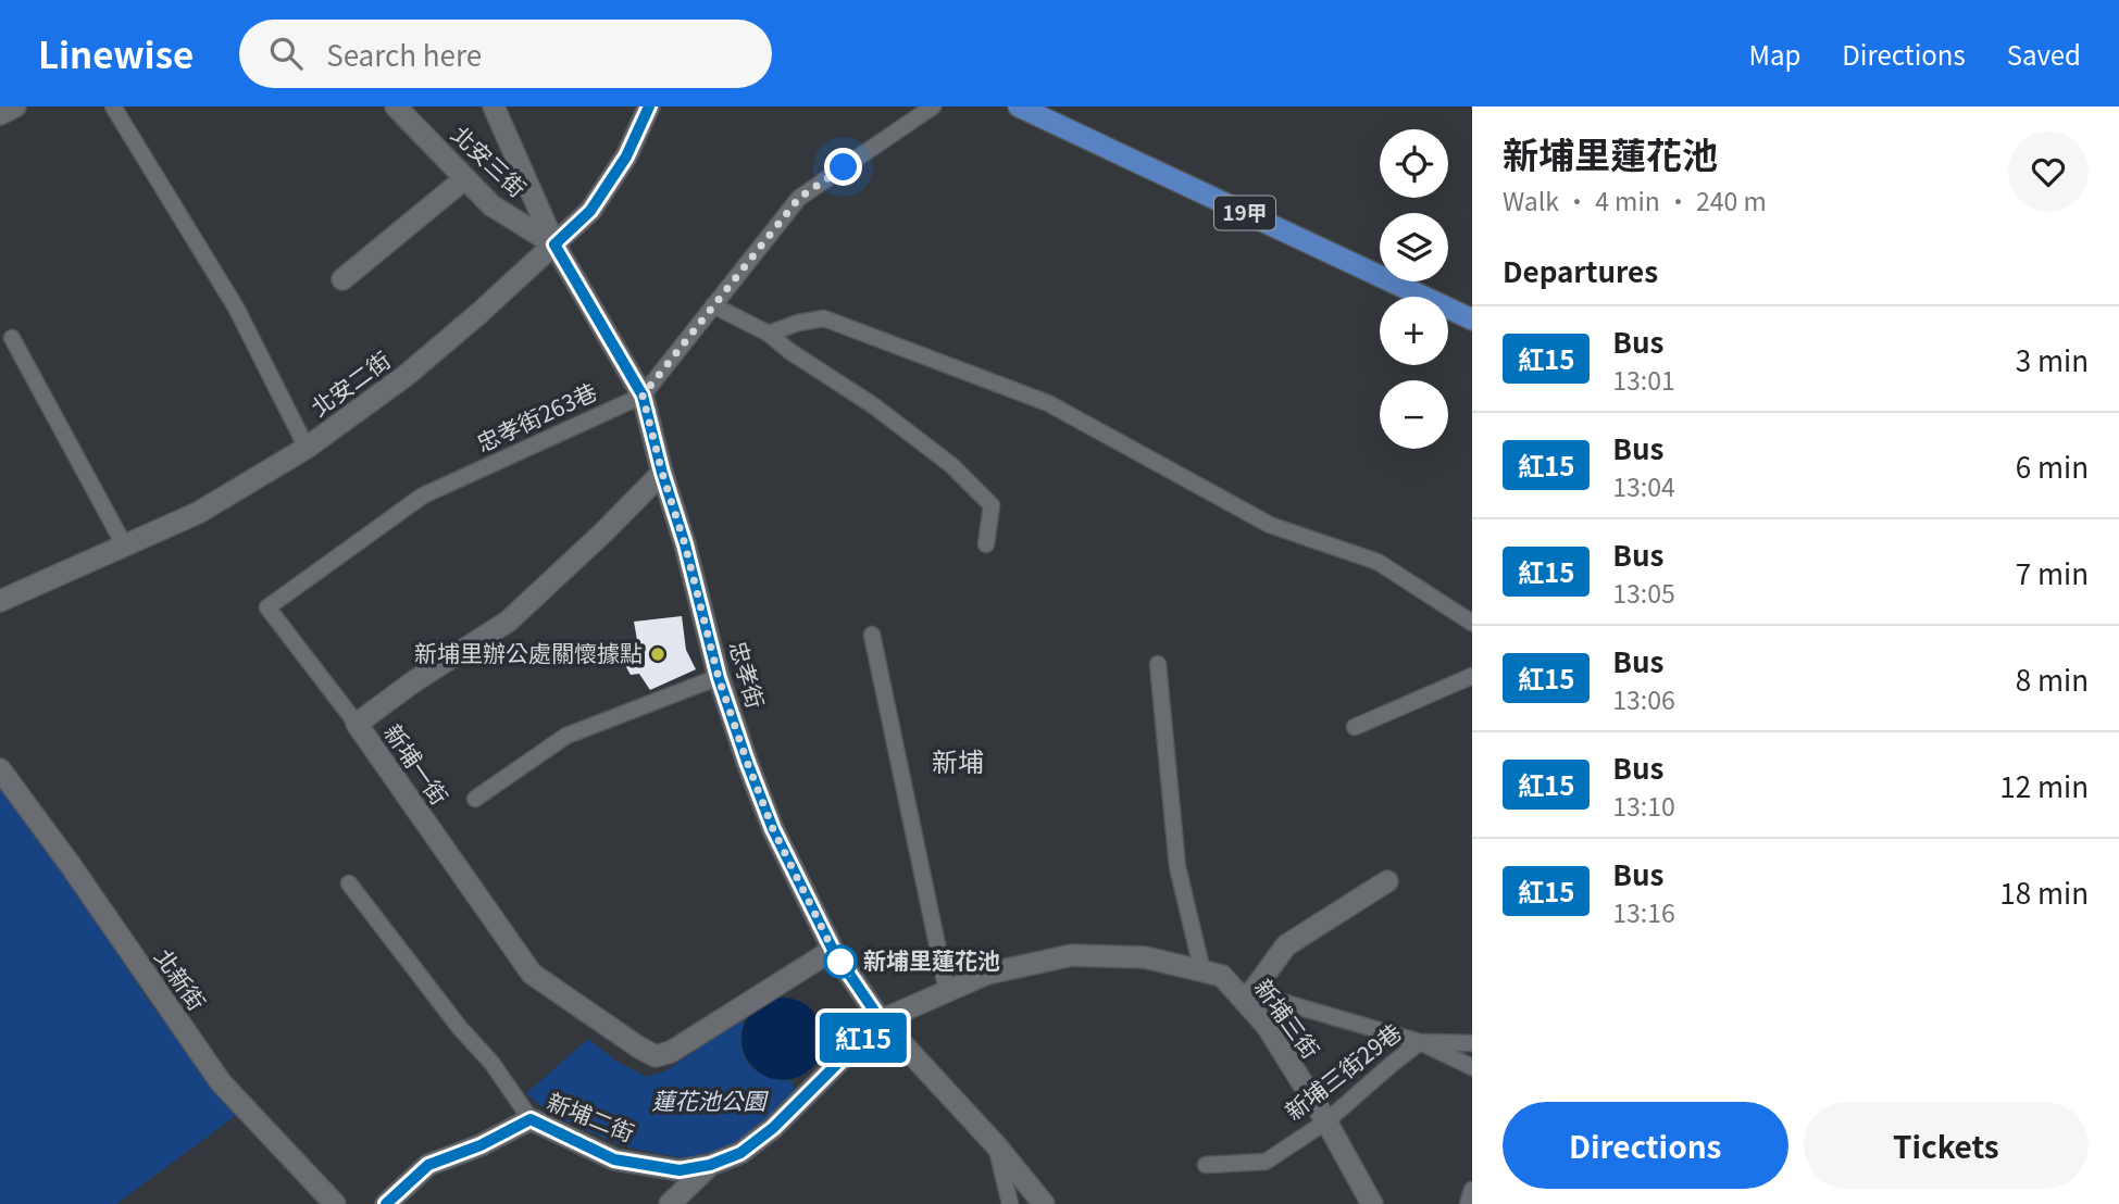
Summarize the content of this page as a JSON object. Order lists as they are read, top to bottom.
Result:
{
  "streets": {
    "main road": ["19甲"],
    "street": [
      "北安三街",
      "北安二街",
      "忠孝街",
      "新埔一街",
      "北新街",
      "新埔三街",
      "新埔二街"
    ],
    "lane": ["忠孝街263巷", "新埔三街29巷"]
  },
  "crossings": [
    ["北安三街", "北安二街"],
    ["北安三街", "忠孝街"],
    ["北安二街", "忠孝街"],
    ["忠孝街263巷", "忠孝街"],
    ["忠孝街263巷", "新埔一街"],
    ["忠孝街", "新埔一街"],
    ["忠孝街", "新埔三街"],
    ["忠孝街", "新埔二街"],
    ["新埔三街", "新埔三街29巷"],
    ["新埔三街", "新埔二街"]
  ],
  "districts": ["新埔"],
  "parks": ["蓮花池公園"],
  "places": ["新埔里辦公處關懷據點", "新埔里蓮花池"],
  "lines": ["bus line 紅15"],
  "page": {
    "header": "Linewise",
    "search": "Search here",
    "nav": ["Map", "Directions", "Saved"],
    "on_map": "紅15",
    "heading": [
      ["新埔里蓮花池", "Walk · 4 min · 240 m"],
      "Departures"
    ],
    "map_buttons": ["+", "−"],
    "list": [
      {
        "mark": "紅15",
        "name": "Bus",
        "note": "13:01",
        "value": "3 min"
      },
      {
        "mark": "紅15",
        "name": "Bus",
        "note": "13:04",
        "value": "6 min"
      },
      {
        "mark": "紅15",
        "name": "Bus",
        "note": "13:05",
        "value": "7 min"
      },
      {
        "mark": "紅15",
        "name": "Bus",
        "note": "13:06",
        "value": "8 min"
      },
      {
        "mark": "紅15",
        "name": "Bus",
        "note": "13:10",
        "value": "12 min"
      },
      {
        "mark": "紅15",
        "name": "Bus",
        "note": "13:16",
        "value": "18 min"
      }
    ],
    "buttons": ["Directions", "Tickets"]
  }
}
